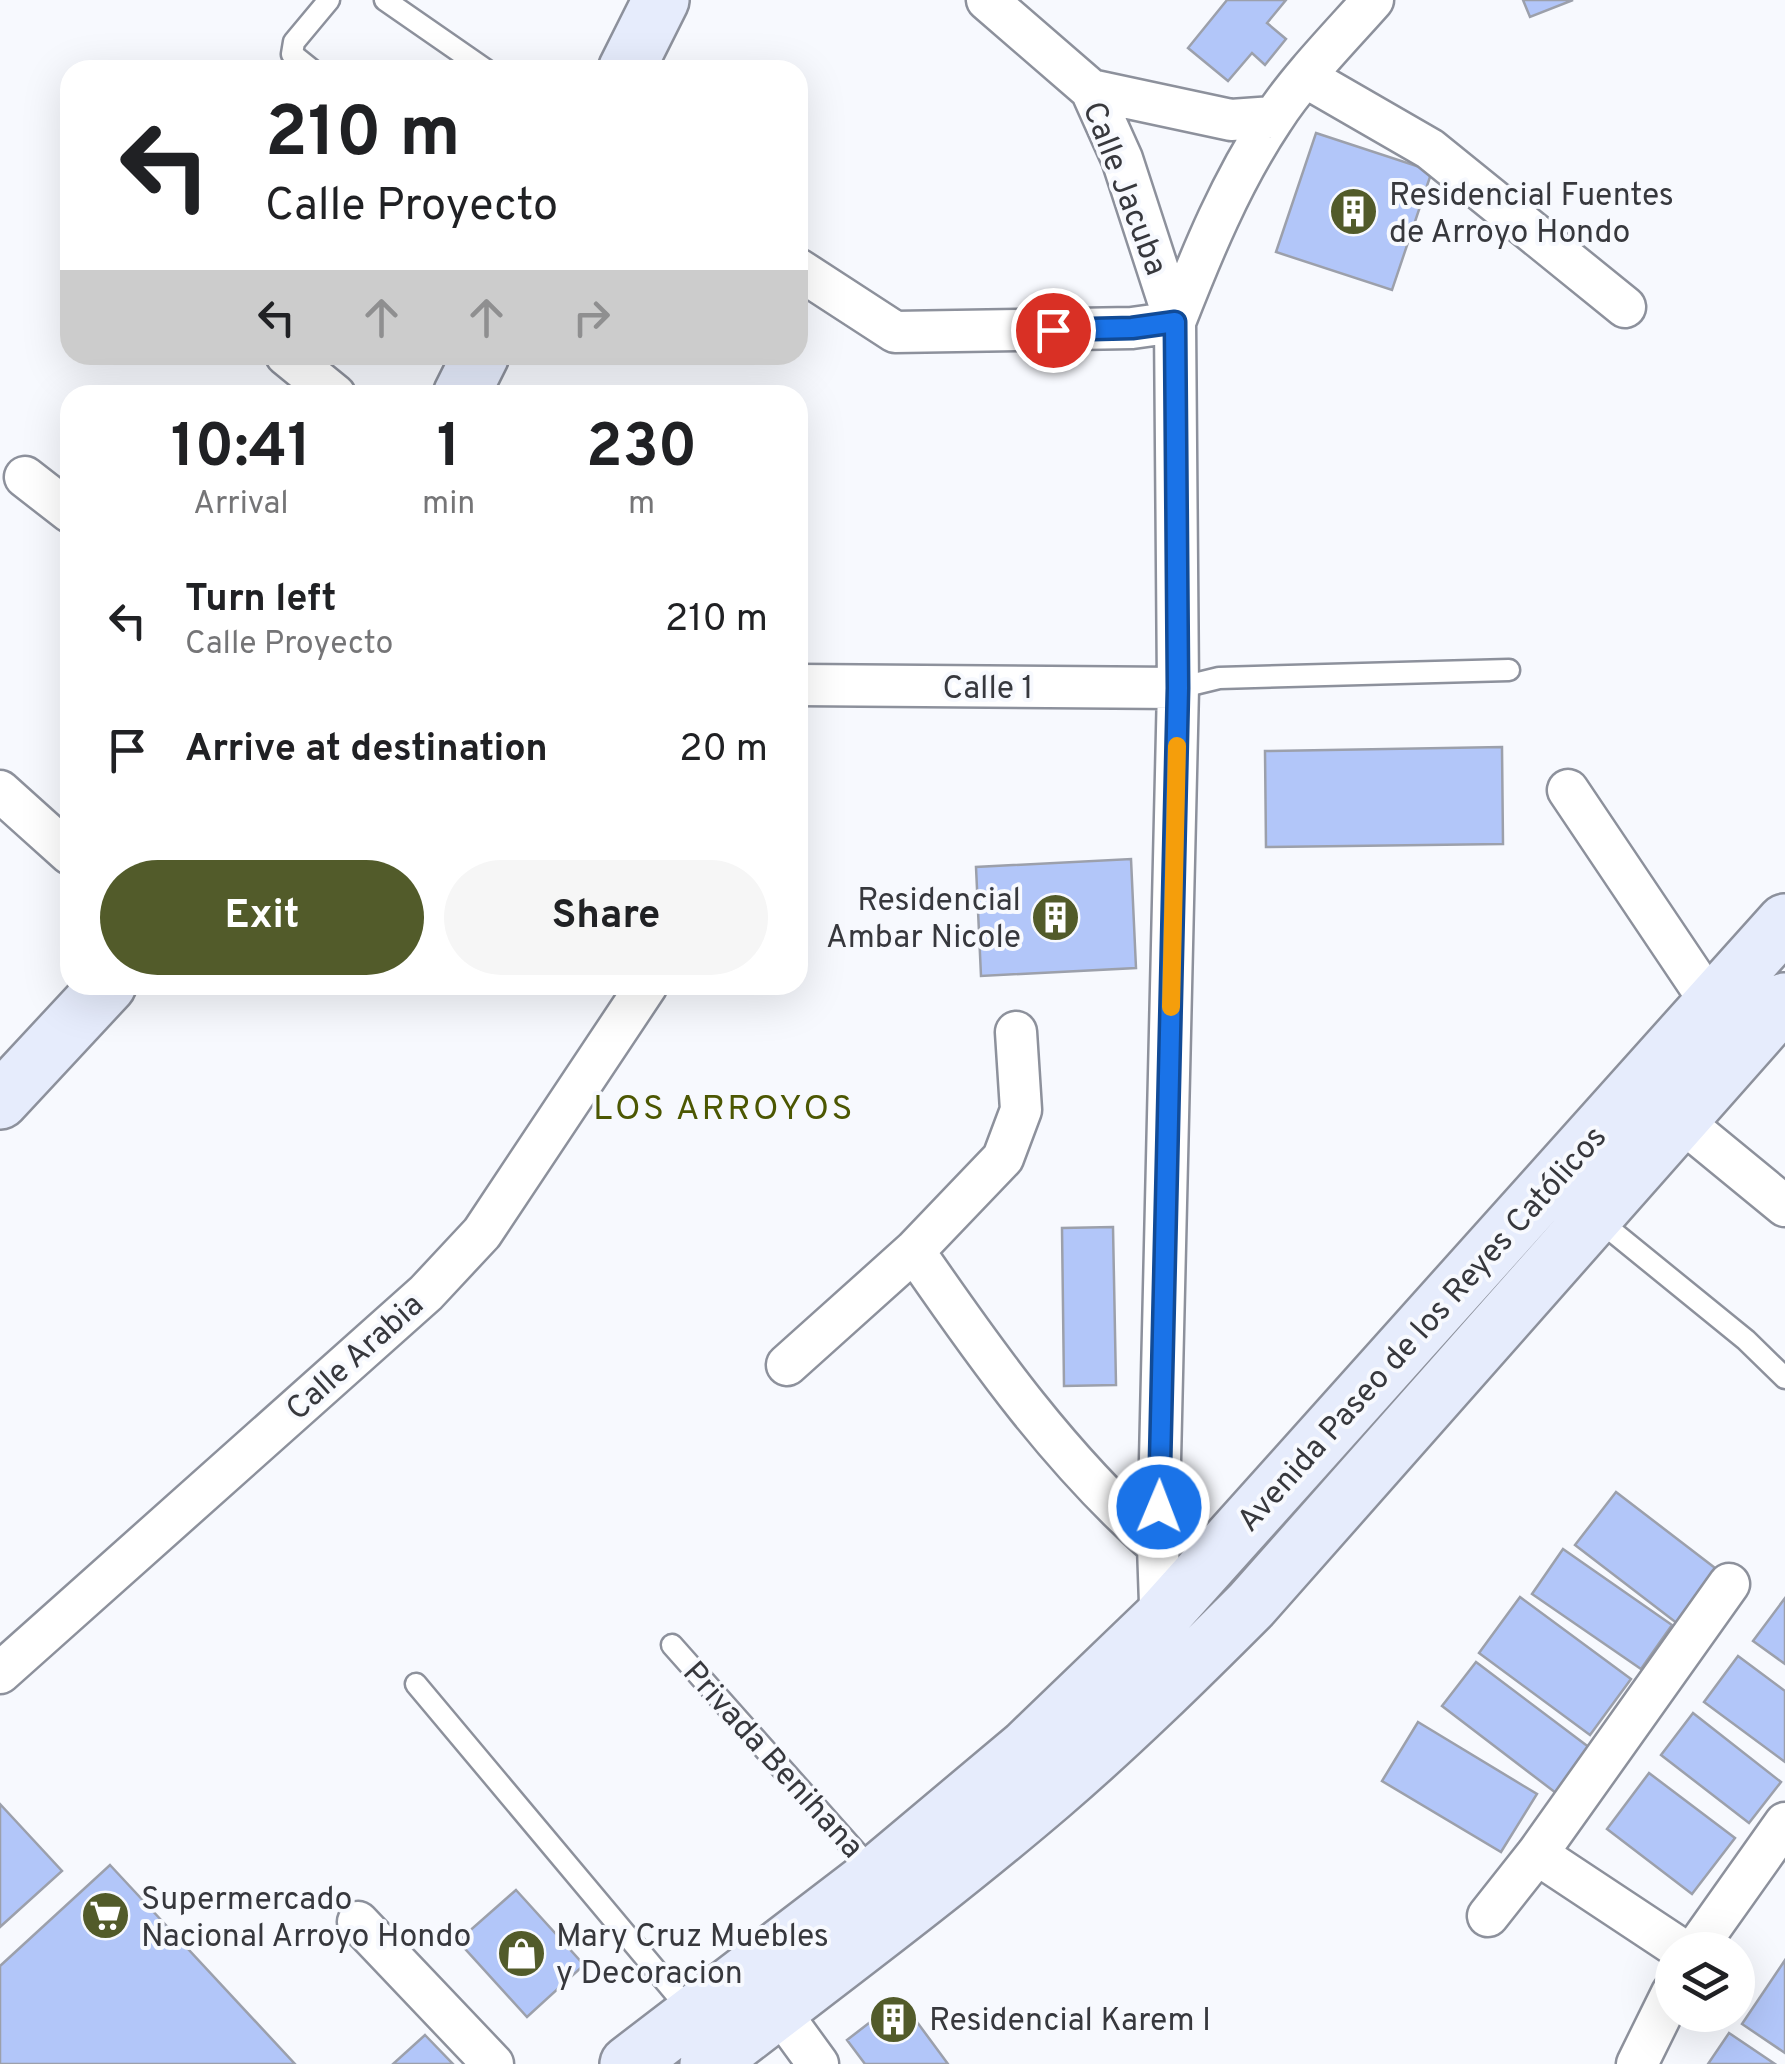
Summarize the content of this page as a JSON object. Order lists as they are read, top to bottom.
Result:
{
  "streets": {
    "main road": ["Avenida Paseo de los Reyes Católicos"],
    "street": ["Calle Jacuba", "Calle 1", "Calle Arabia"],
    "lane": ["Privada Benihana"]
  },
  "crossings": [
    ["Calle Jacuba", "Calle 1"],
    ["Calle Jacuba", "Avenida Paseo de los Reyes Católicos"],
    ["Avenida Paseo de los Reyes Católicos", "Privada Benihana"]
  ],
  "districts": ["LOS ARROYOS"],
  "places": {
    "building": ["Residencial Fuentes de Arroyo Hondo", "Residencial Ambar Nicole", "Residencial Karem I"],
    "supermarket": ["Supermercado Nacional Arroyo Hondo"],
    "shop": ["Mary Cruz Muebles y Decoracion"]
  },
  "page": {
    "turn": ["210 m", "Calle Proyecto"],
    "eta": [
      "10:41",
      "Arrival",
      "1",
      "min",
      "230",
      "m"
    ],
    "list": [
      {
        "name": "Turn left",
        "note": "Calle Proyecto",
        "value": "210 m"
      },
      {
        "name": "Arrive at destination",
        "value": "20 m"
      }
    ],
    "buttons": ["Exit", "Share"]
  }
}
